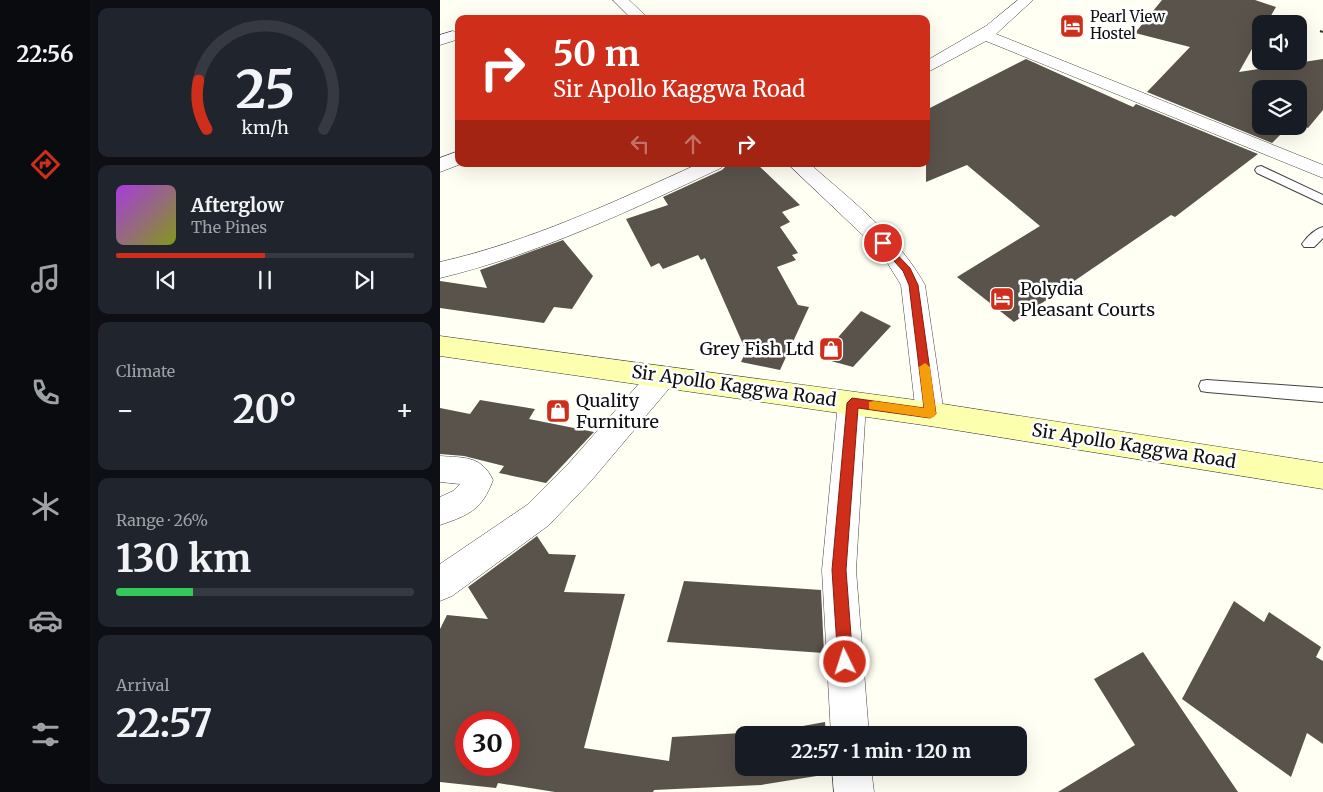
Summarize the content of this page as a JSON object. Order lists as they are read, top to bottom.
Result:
{
  "streets": {
    "main road": ["Sir Apollo Kaggwa Road"]
  },
  "places": {
    "hotel": ["Pearl View Hostel", "Polydia Pleasant Courts"],
    "shop": ["Grey Fish Ltd", "Quality Furniture"]
  },
  "page": {
    "tabs": "22:56",
    "turn": ["50 m", "Sir Apollo Kaggwa Road"],
    "song": ["Afterglow", "The Pines"],
    "tile": [
      "Climate",
      ["Range · 26%", "130 km"],
      ["Arrival", "22:57"]
    ],
    "heat": ["−", "20°", "+"],
    "limit": "30",
    "trip": "22:57 · 1 min · 120 m",
    "gauge": ["25", "km/h"]
  }
}
